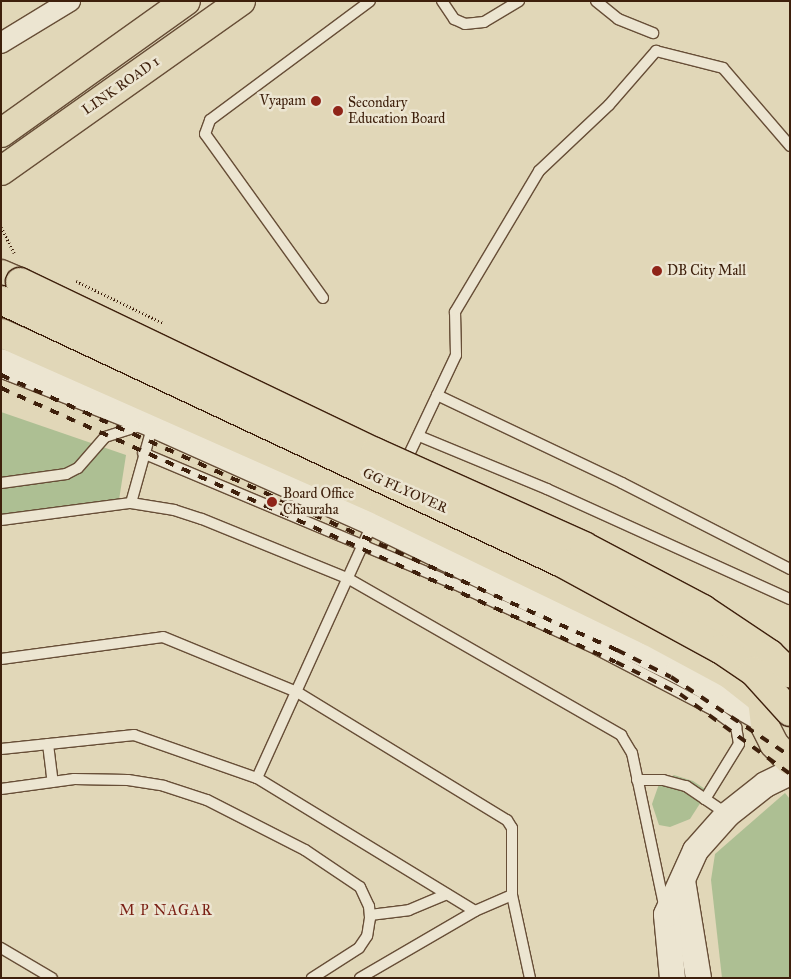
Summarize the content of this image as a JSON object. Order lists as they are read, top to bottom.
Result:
{
  "streets": {
    "main road": ["LINK ROAD 1", "GG FLYOVER"]
  },
  "districts": ["M P NAGAR"],
  "places": [
    "Vyapam",
    "Secondary Education Board",
    "DB City Mall",
    "Board Office Chauraha"
  ]
}
